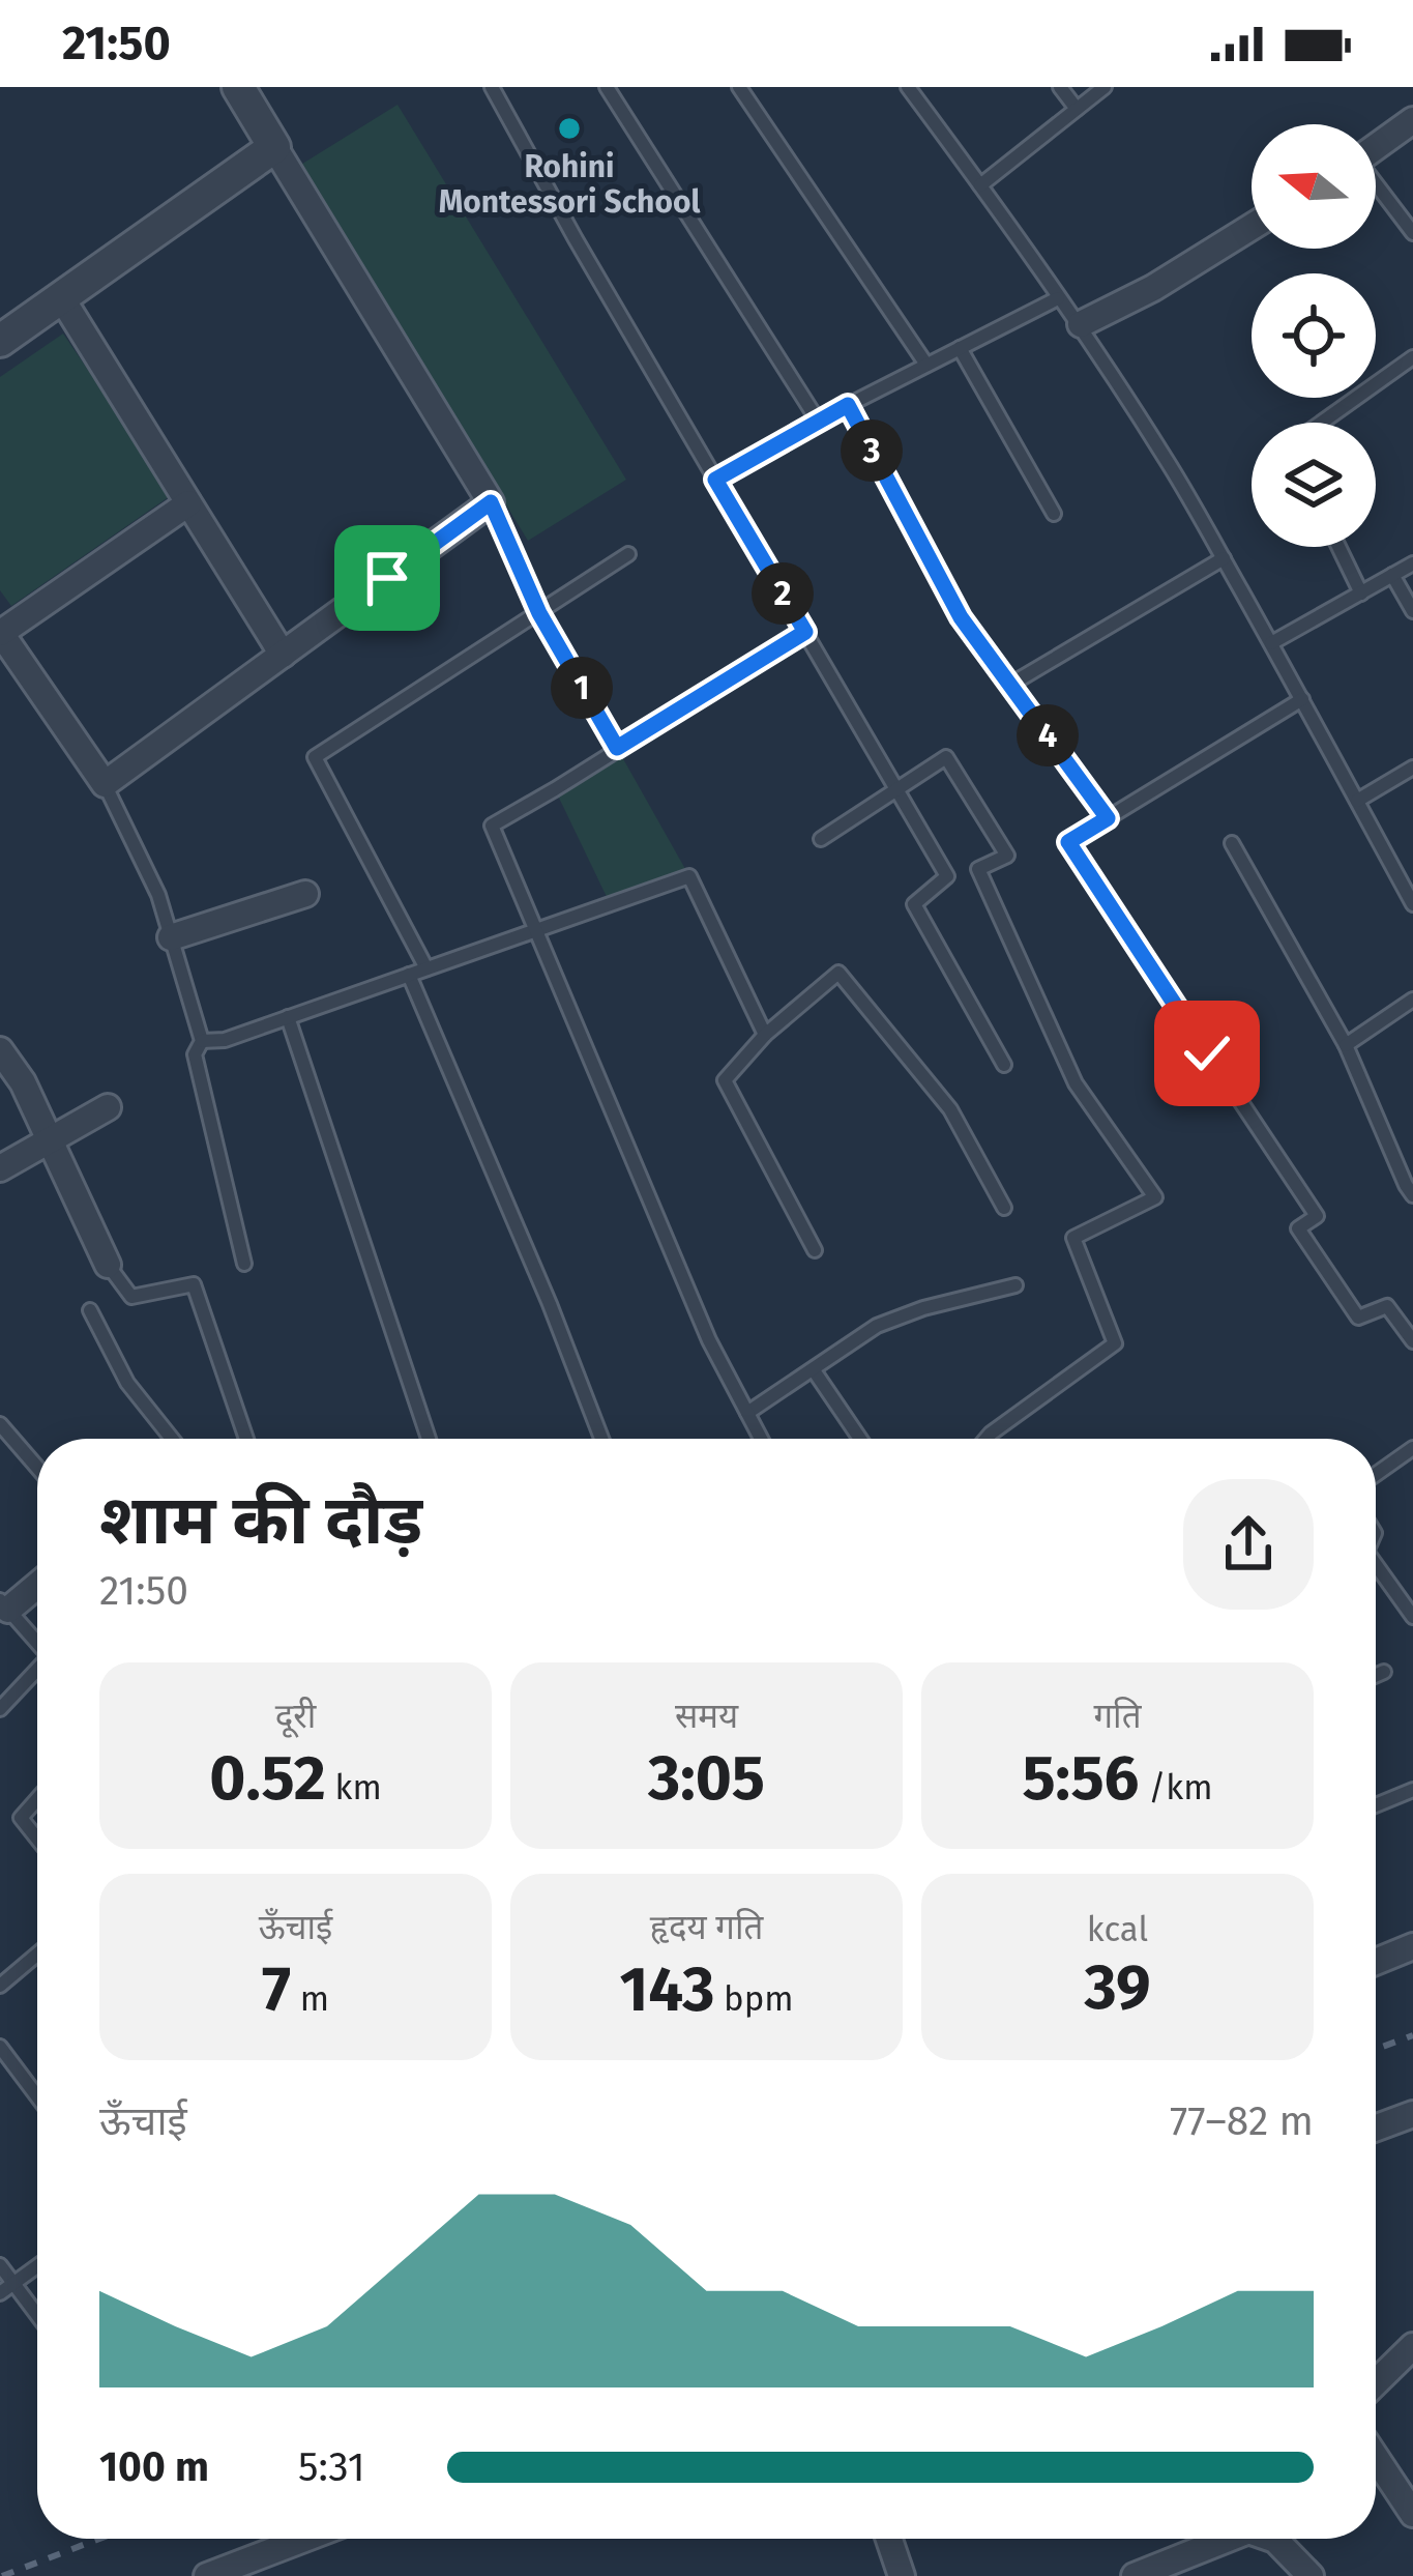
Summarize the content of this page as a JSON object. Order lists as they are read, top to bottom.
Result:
{
  "places": ["Rohini Montessori School"],
  "north": "left",
  "page": {
    "status": "21:50",
    "pins": [
      "3",
      "2",
      "1",
      "4"
    ],
    "heading": ["शाम की दौड़", "21:50"],
    "stats": [
      ["दूरी", "0.52 km"],
      ["समय", "3:05"],
      ["गति", "5:56 /km"],
      ["ऊँचाई", "7 m"],
      ["हृदय गति", "143 bpm"],
      ["kcal", "39"]
    ],
    "chart": ["ऊँचाई", "77–82 m"],
    "list": [
      {
        "name": "100 m",
        "note": "5:31"
      }
    ]
  }
}
